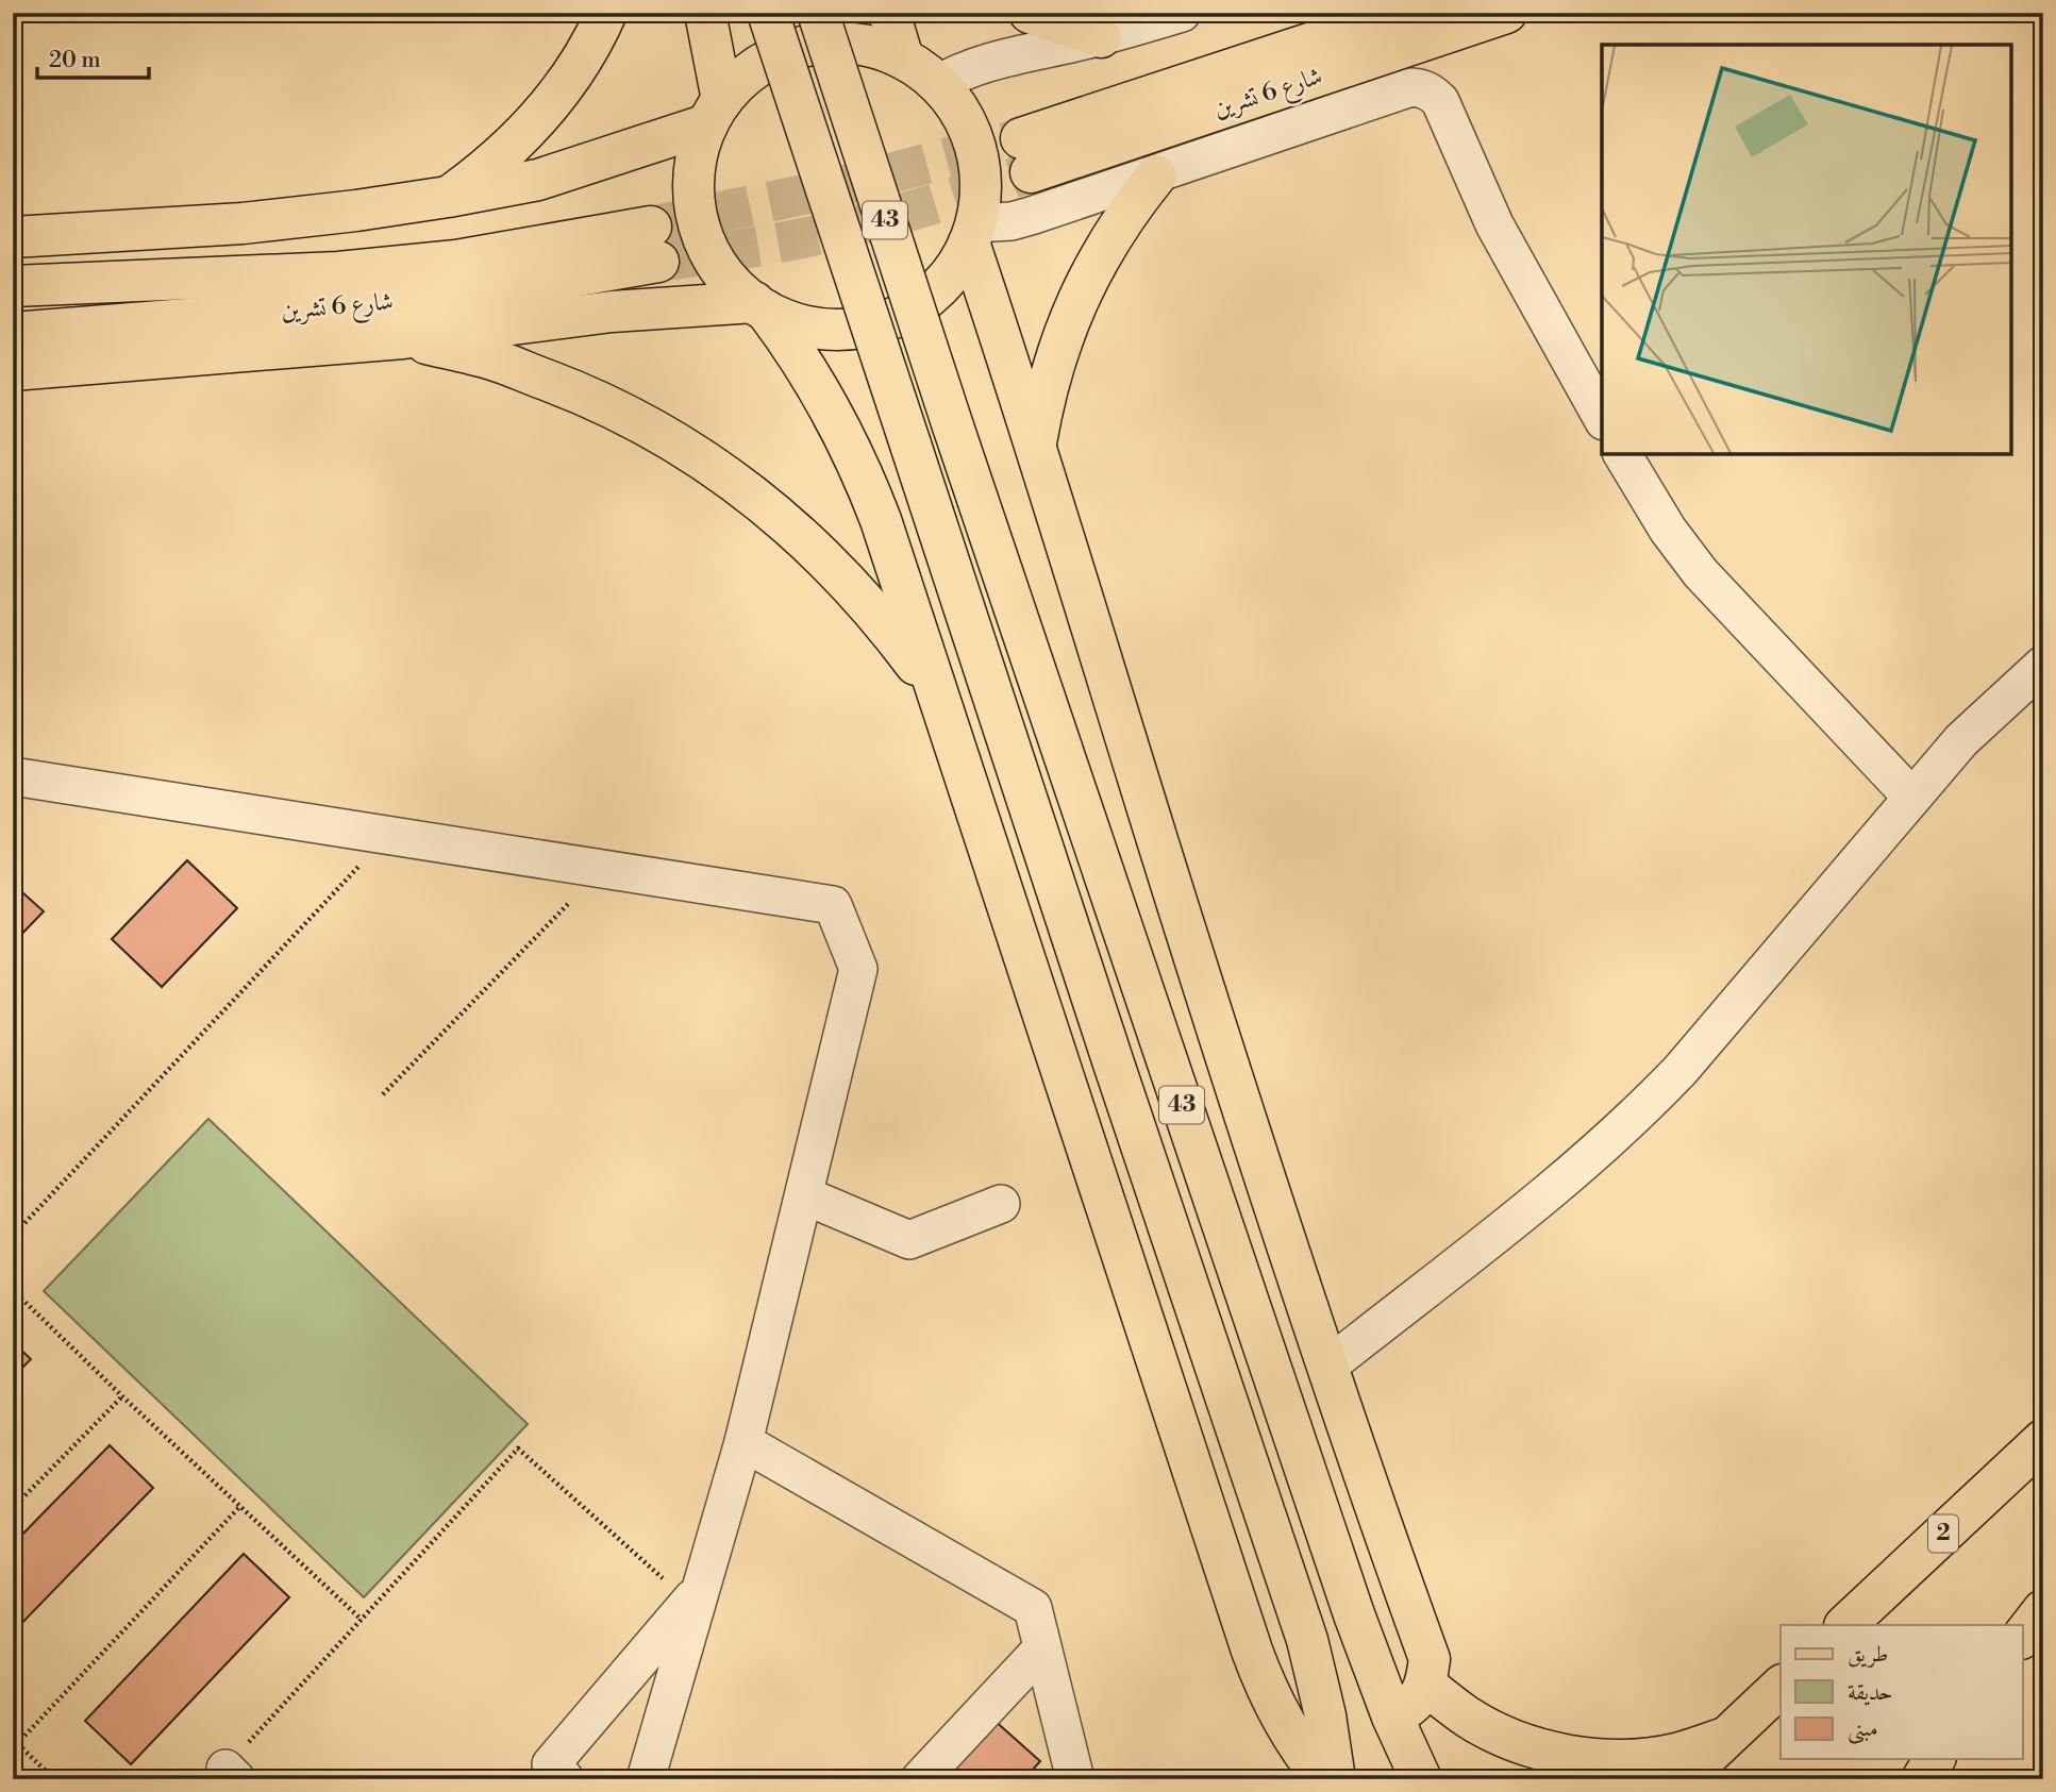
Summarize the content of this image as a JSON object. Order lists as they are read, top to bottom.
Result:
{
  "streets": {
    "main road": ["شارع 6 تشرين", "43", "2"]
  },
  "legend": ["طريق", "حديقة", "مبنى"],
  "scale_bar": "20 m"
}
